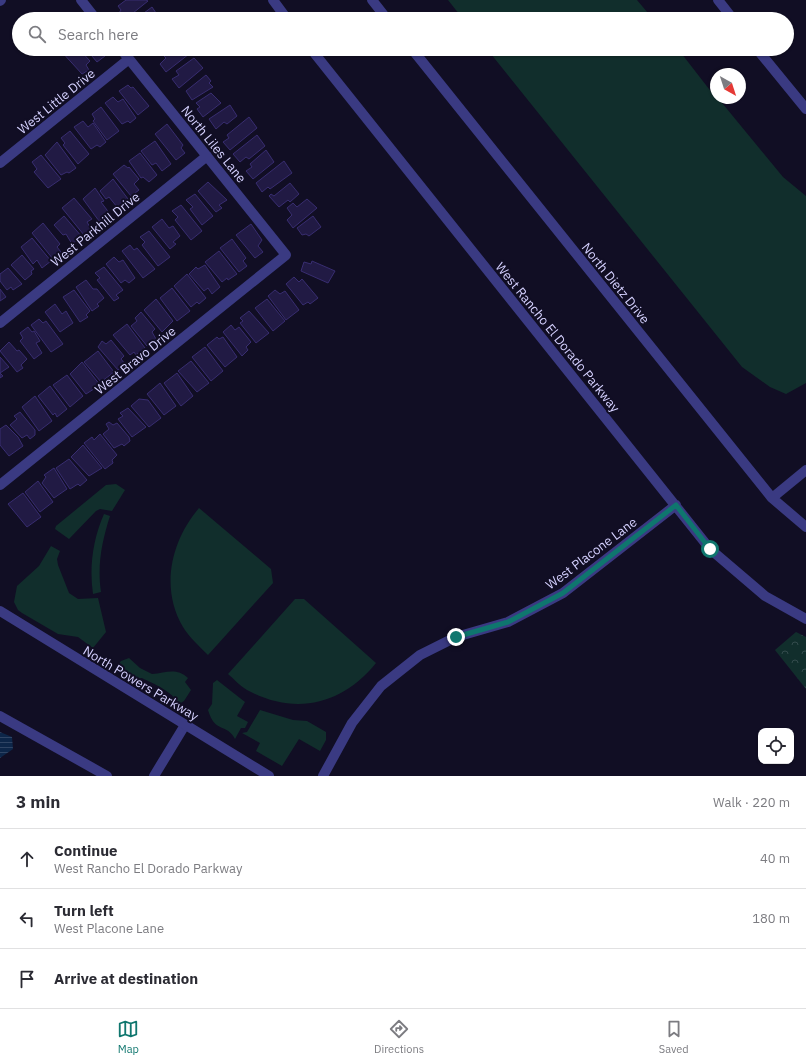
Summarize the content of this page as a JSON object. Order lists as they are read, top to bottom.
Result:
{
  "streets": {
    "street": [
      "West Little Drive",
      "North Liles Lane",
      "West Parkhill Drive",
      "North Dietz Drive",
      "West Rancho El Dorado Parkway",
      "West Bravo Drive",
      "West Placone Lane",
      "North Powers Parkway"
    ]
  },
  "crossings": [
    ["West Little Drive", "North Liles Lane"],
    ["North Liles Lane", "West Parkhill Drive"],
    ["North Liles Lane", "West Bravo Drive"],
    ["West Rancho El Dorado Parkway", "West Placone Lane"]
  ],
  "north": "bottom right",
  "page": {
    "search": "Search here",
    "heading": ["3 min", "Walk · 220 m"],
    "list": [
      ["Continue", "West Rancho El Dorado Parkway", "40 m"],
      ["Turn left", "West Placone Lane", "180 m"],
      "Arrive at destination"
    ],
    "nav": ["Map", "Directions", "Saved"]
  }
}
